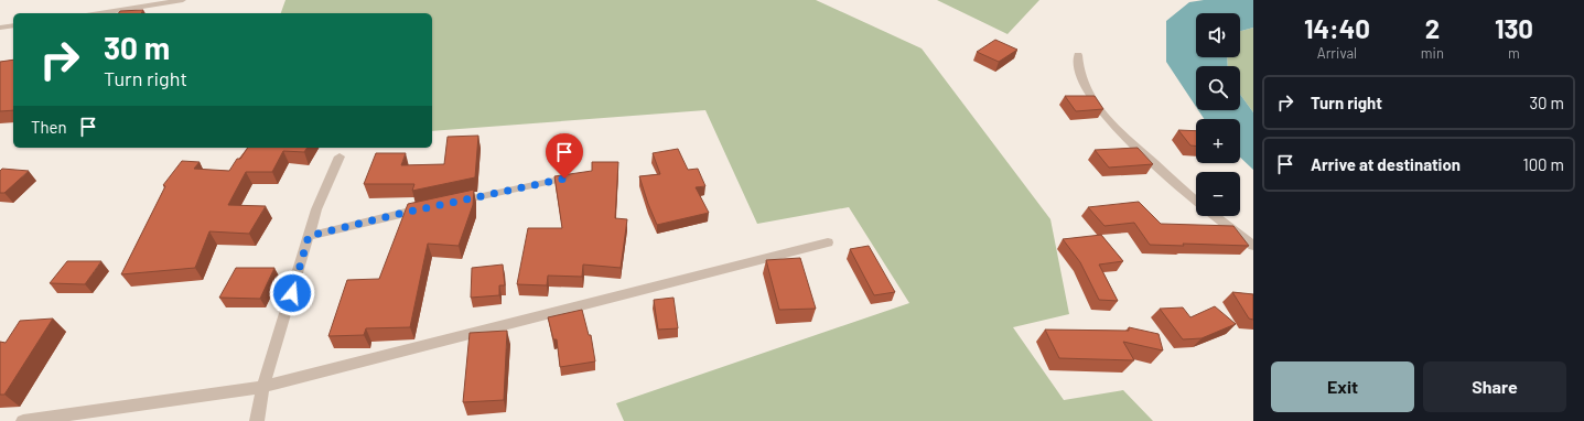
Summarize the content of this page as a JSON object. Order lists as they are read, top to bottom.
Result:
{
  "page": {
    "eta": [
      "14:40",
      "Arrival",
      "2",
      "min",
      "130",
      "m"
    ],
    "map_buttons": ["+", "−"],
    "turn": ["30 m", "Turn right"],
    "list": [
      {
        "name": "Turn right",
        "value": "30 m"
      },
      {
        "name": "Arrive at destination",
        "value": "100 m"
      }
    ],
    "then": "Then",
    "buttons": ["Exit", "Share"]
  }
}
